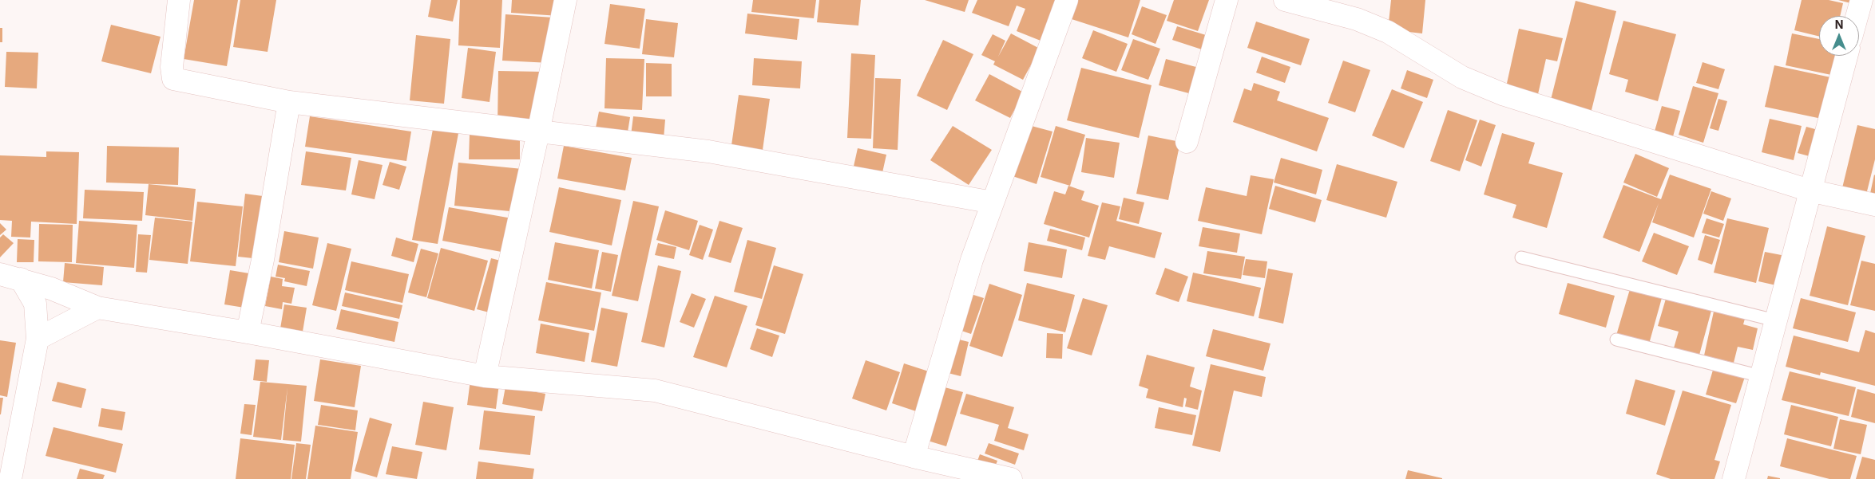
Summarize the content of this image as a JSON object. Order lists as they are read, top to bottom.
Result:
{
  "north": "top"
}
